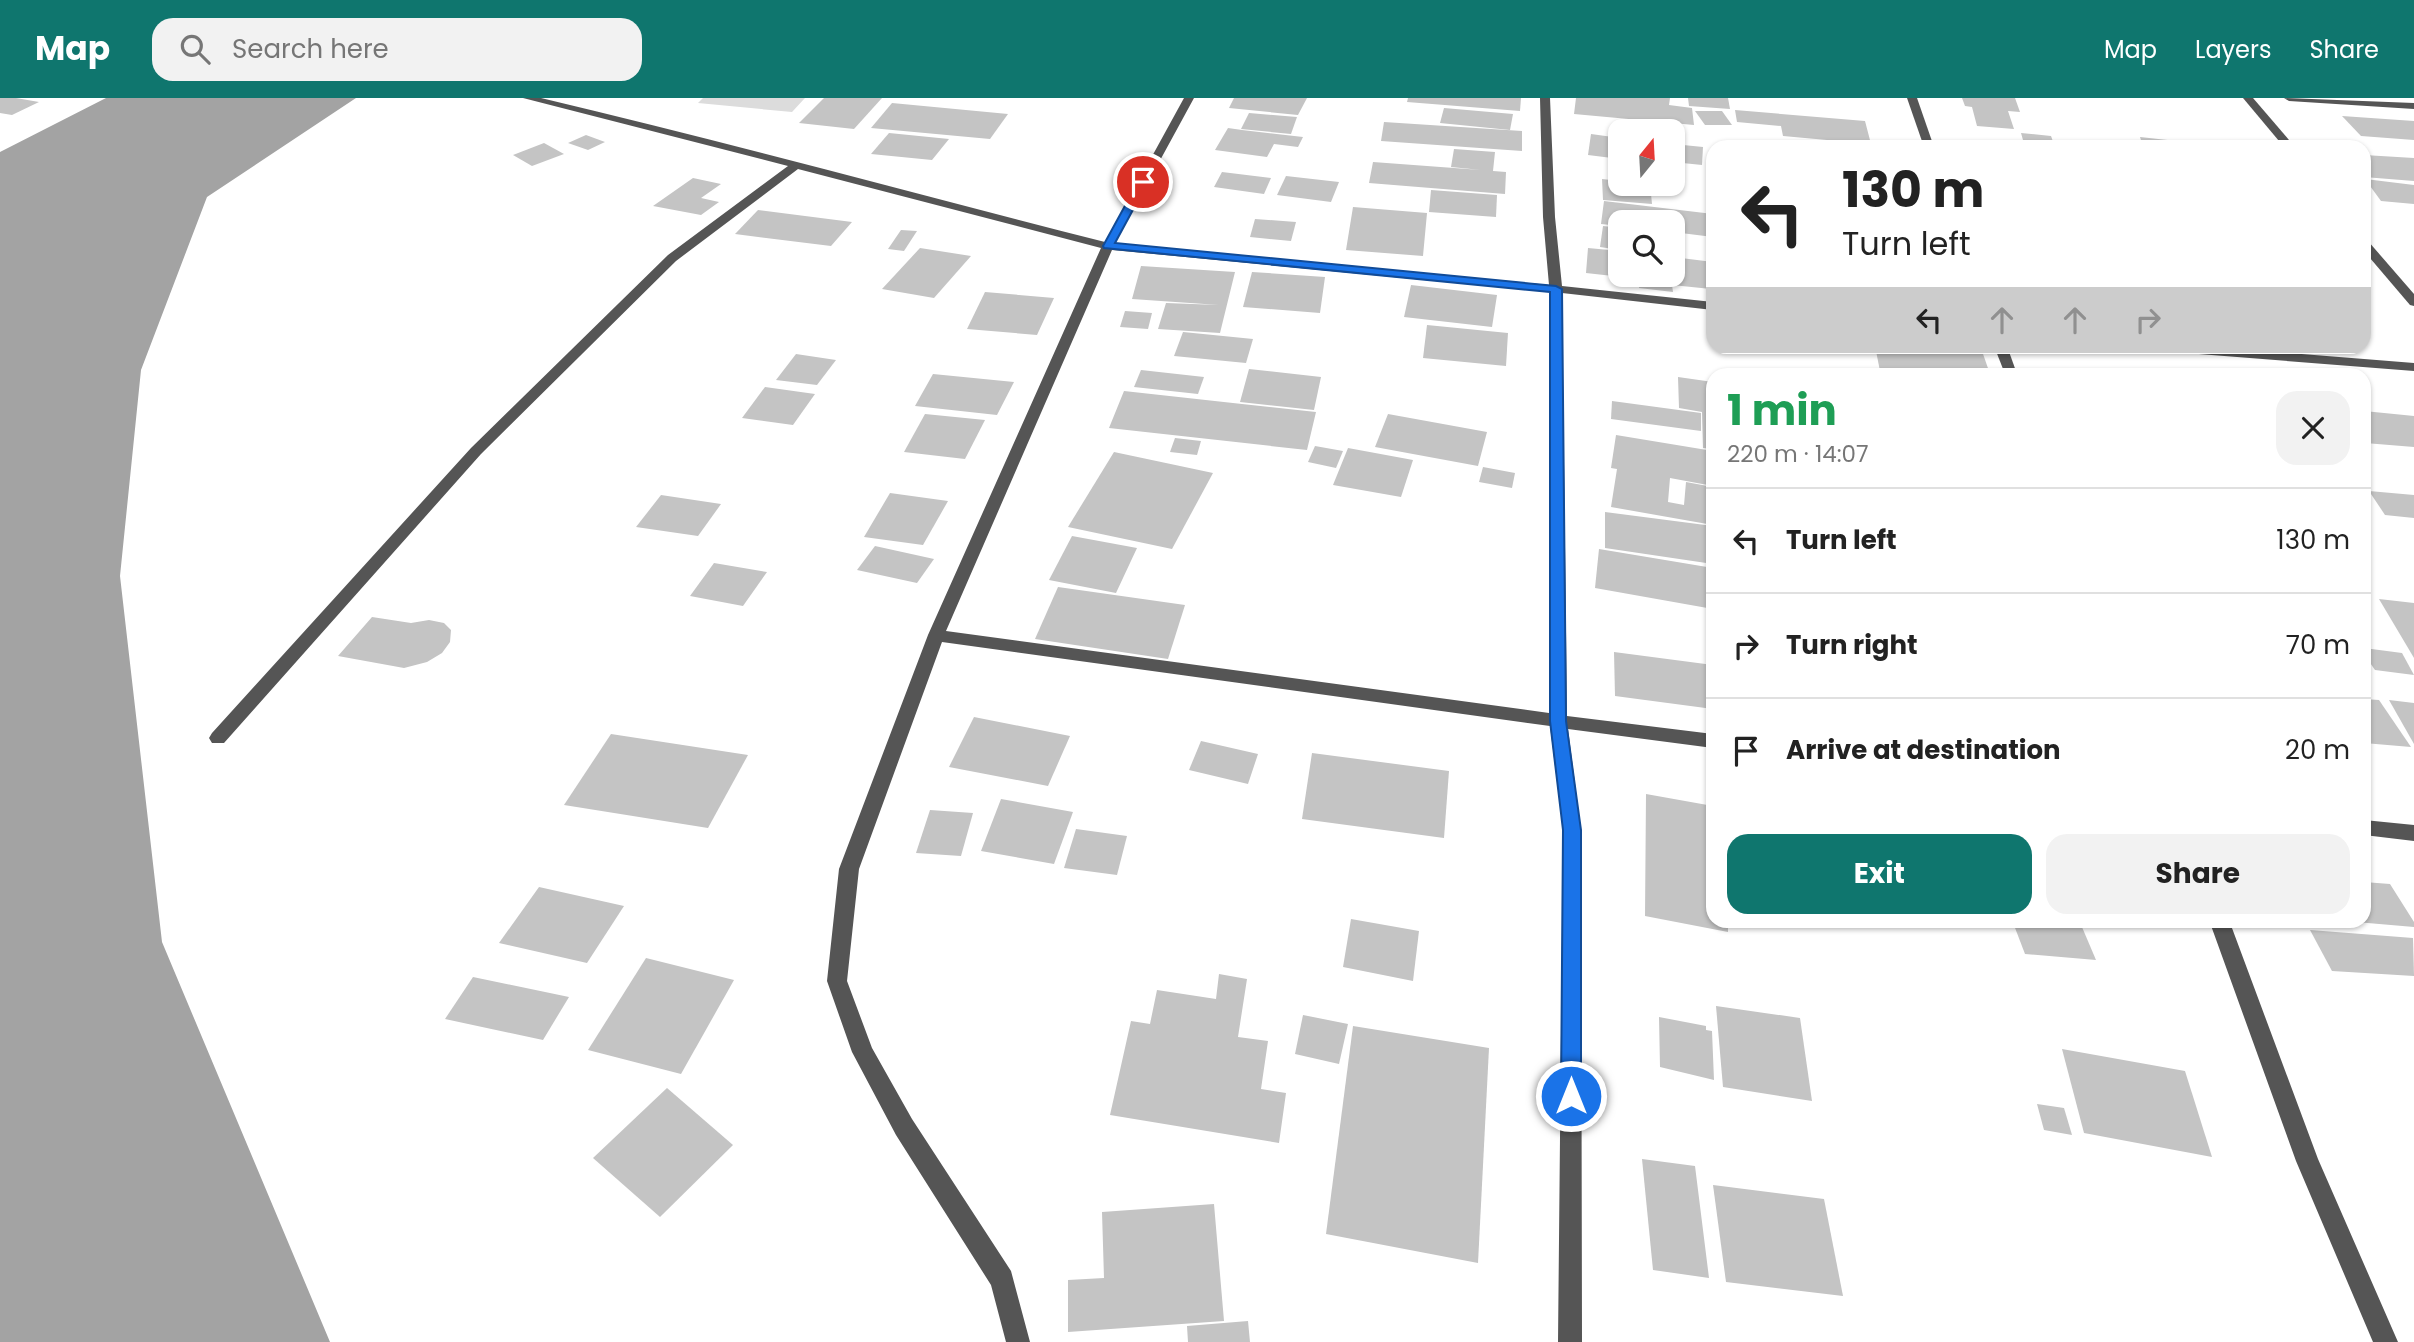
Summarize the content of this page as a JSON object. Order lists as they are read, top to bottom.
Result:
{
  "north": "top",
  "page": {
    "header": "Map",
    "search": "Search here",
    "nav": ["Map", "Layers", "Share"],
    "turn": ["130 m", "Turn left"],
    "heading": ["1 min", "220 m · 14:07"],
    "list": [
      {
        "name": "Turn left",
        "value": "130 m"
      },
      {
        "name": "Turn right",
        "value": "70 m"
      },
      {
        "name": "Arrive at destination",
        "value": "20 m"
      }
    ],
    "buttons": ["Exit", "Share"]
  }
}
